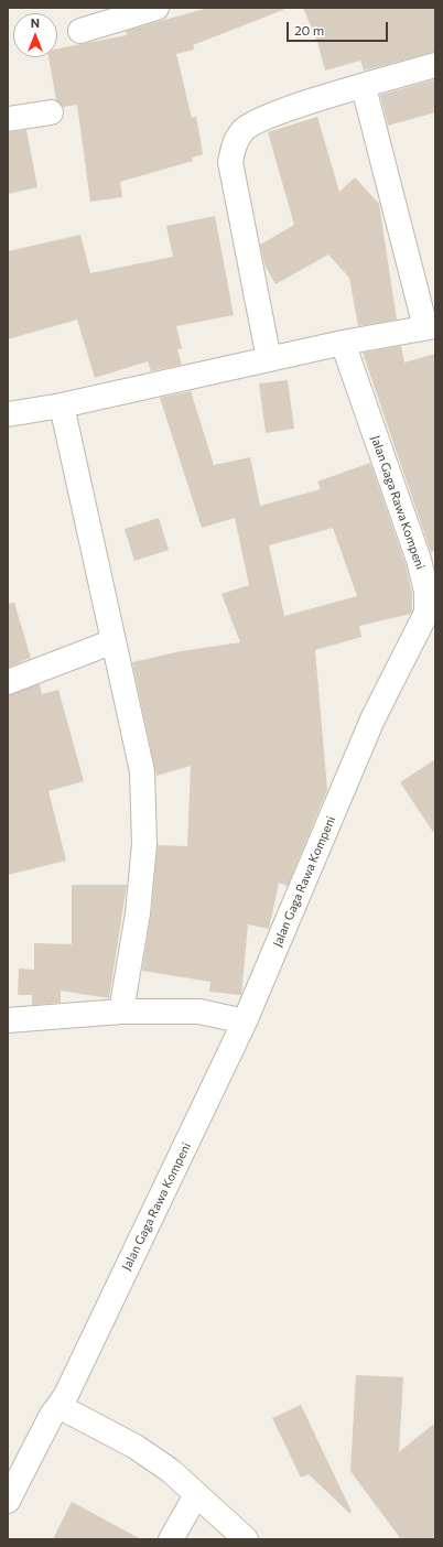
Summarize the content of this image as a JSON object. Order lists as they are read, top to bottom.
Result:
{
  "streets": {
    "street": ["Jalan Gaga Rawa Kompeni"]
  },
  "scale_bar": "20 m",
  "north": "top"
}
